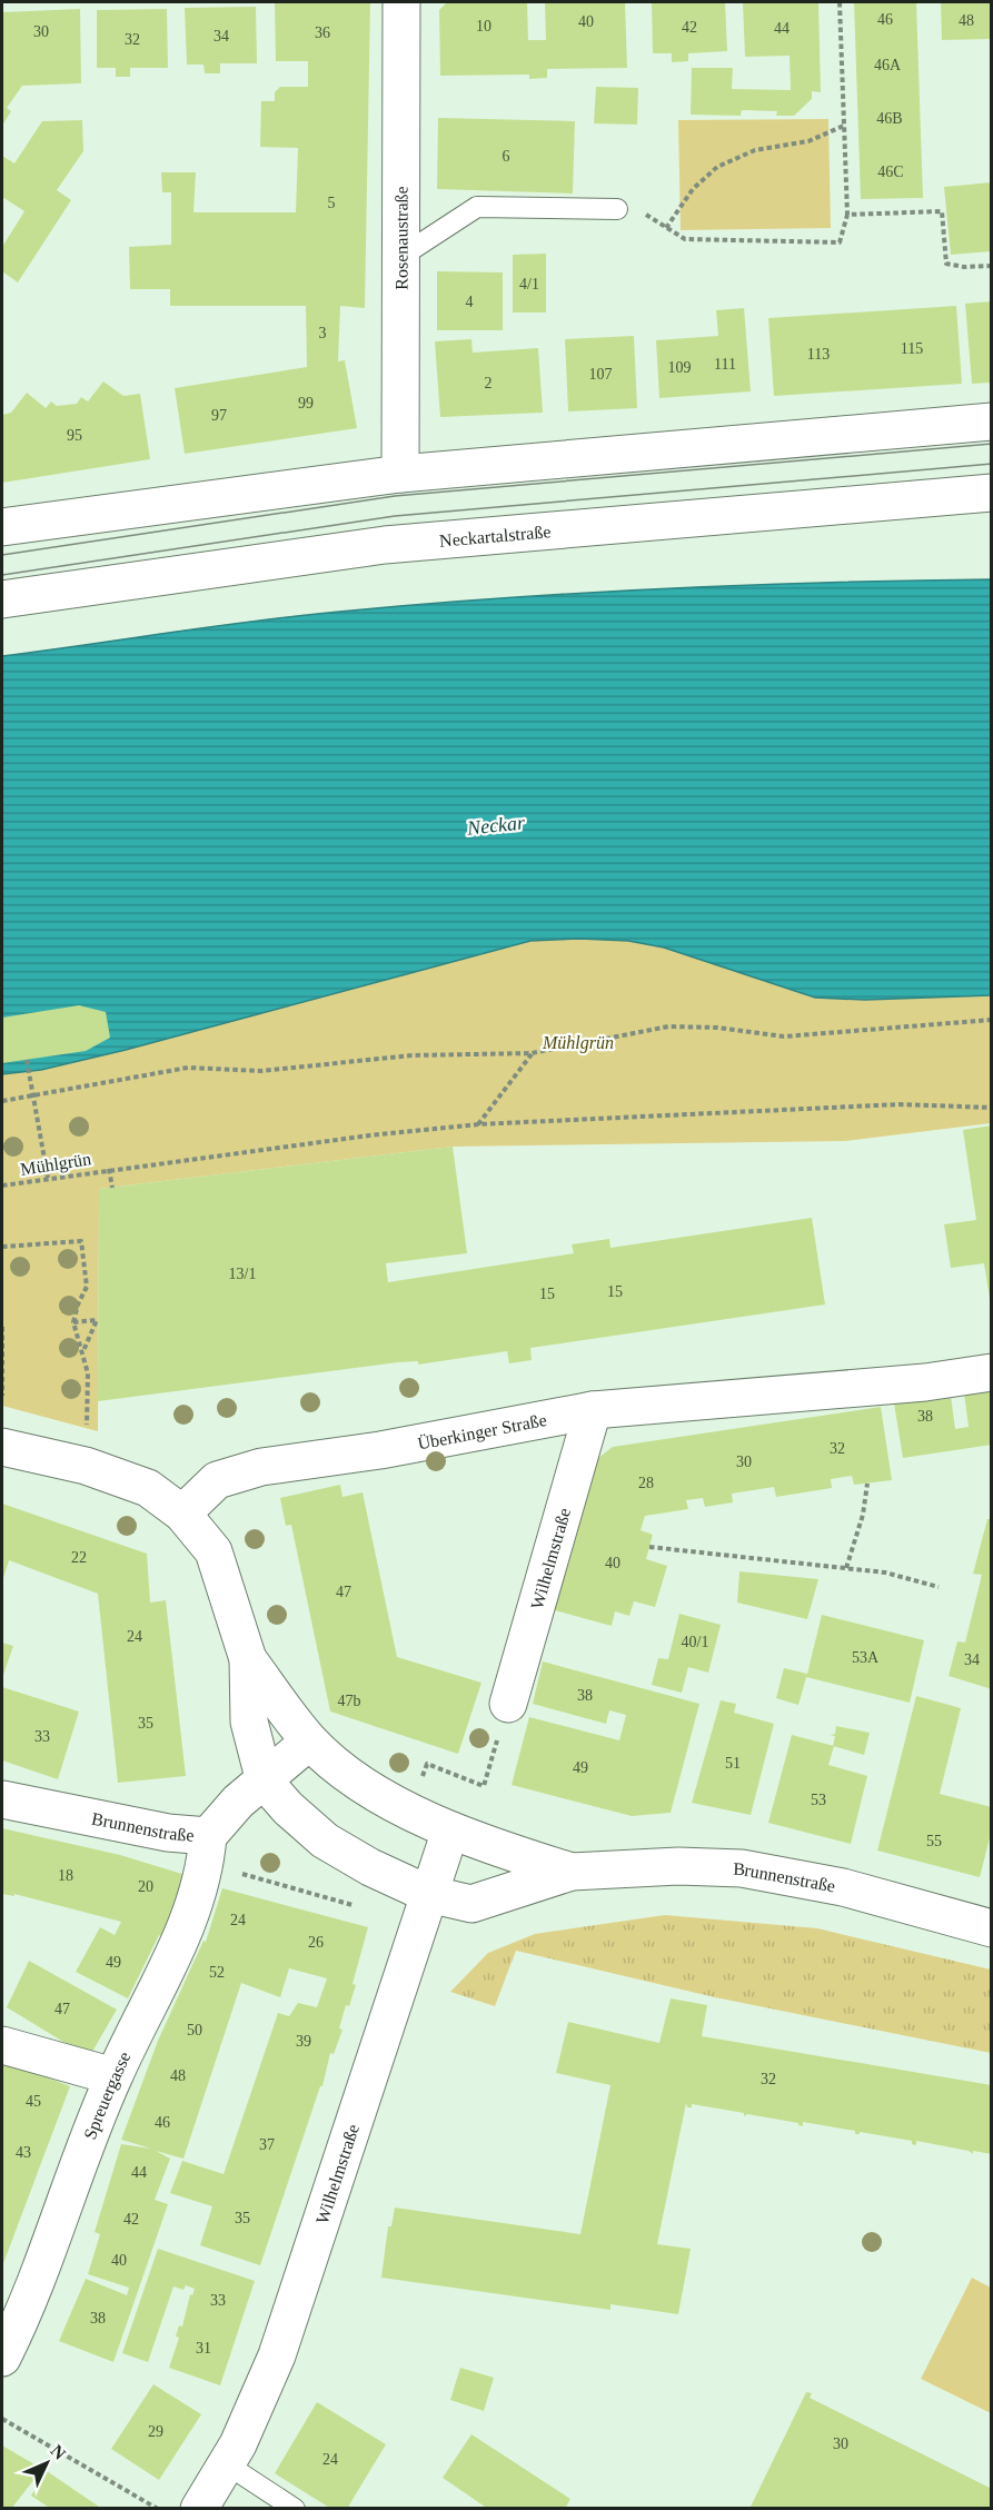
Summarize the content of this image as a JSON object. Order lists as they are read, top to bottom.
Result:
{
  "streets": {
    "main road": [
      "Rosenaustraße",
      "Neckartalstraße",
      "Überkinger Straße",
      "Wilhelmstraße",
      "Brunnenstraße",
      "Spreuergasse"
    ],
    "path": ["Mühlgrün"]
  },
  "crossings": [
    ["Überkinger Straße", "Wilhelmstraße"],
    ["Überkinger Straße", "Brunnenstraße"],
    ["Wilhelmstraße", "Brunnenstraße"],
    ["Brunnenstraße", "Spreuergasse"]
  ],
  "water": ["Neckar"],
  "parks": ["Mühlgrün"],
  "house_numbers": [
    "46",
    "48",
    "40",
    "10",
    "42",
    "44",
    "30",
    "36",
    "34",
    "32",
    "46A",
    "46B",
    "6",
    "46C",
    "5",
    "4/1",
    "4",
    "3",
    "115",
    "113",
    "111",
    "109",
    "107",
    "2",
    "99",
    "97",
    "95",
    "13/1",
    "15",
    "15",
    "38",
    "32",
    "30",
    "28",
    "22",
    "40",
    "47",
    "24",
    "40/1",
    "53A",
    "34",
    "38",
    "47b",
    "35",
    "33",
    "51",
    "49",
    "53",
    "55",
    "18",
    "20",
    "24",
    "26",
    "49",
    "52",
    "47",
    "50",
    "39",
    "48",
    "32",
    "45",
    "46",
    "37",
    "43",
    "44",
    "35",
    "42",
    "40",
    "33",
    "38",
    "31",
    "29",
    "30",
    "24"
  ],
  "north": "top right"
}
